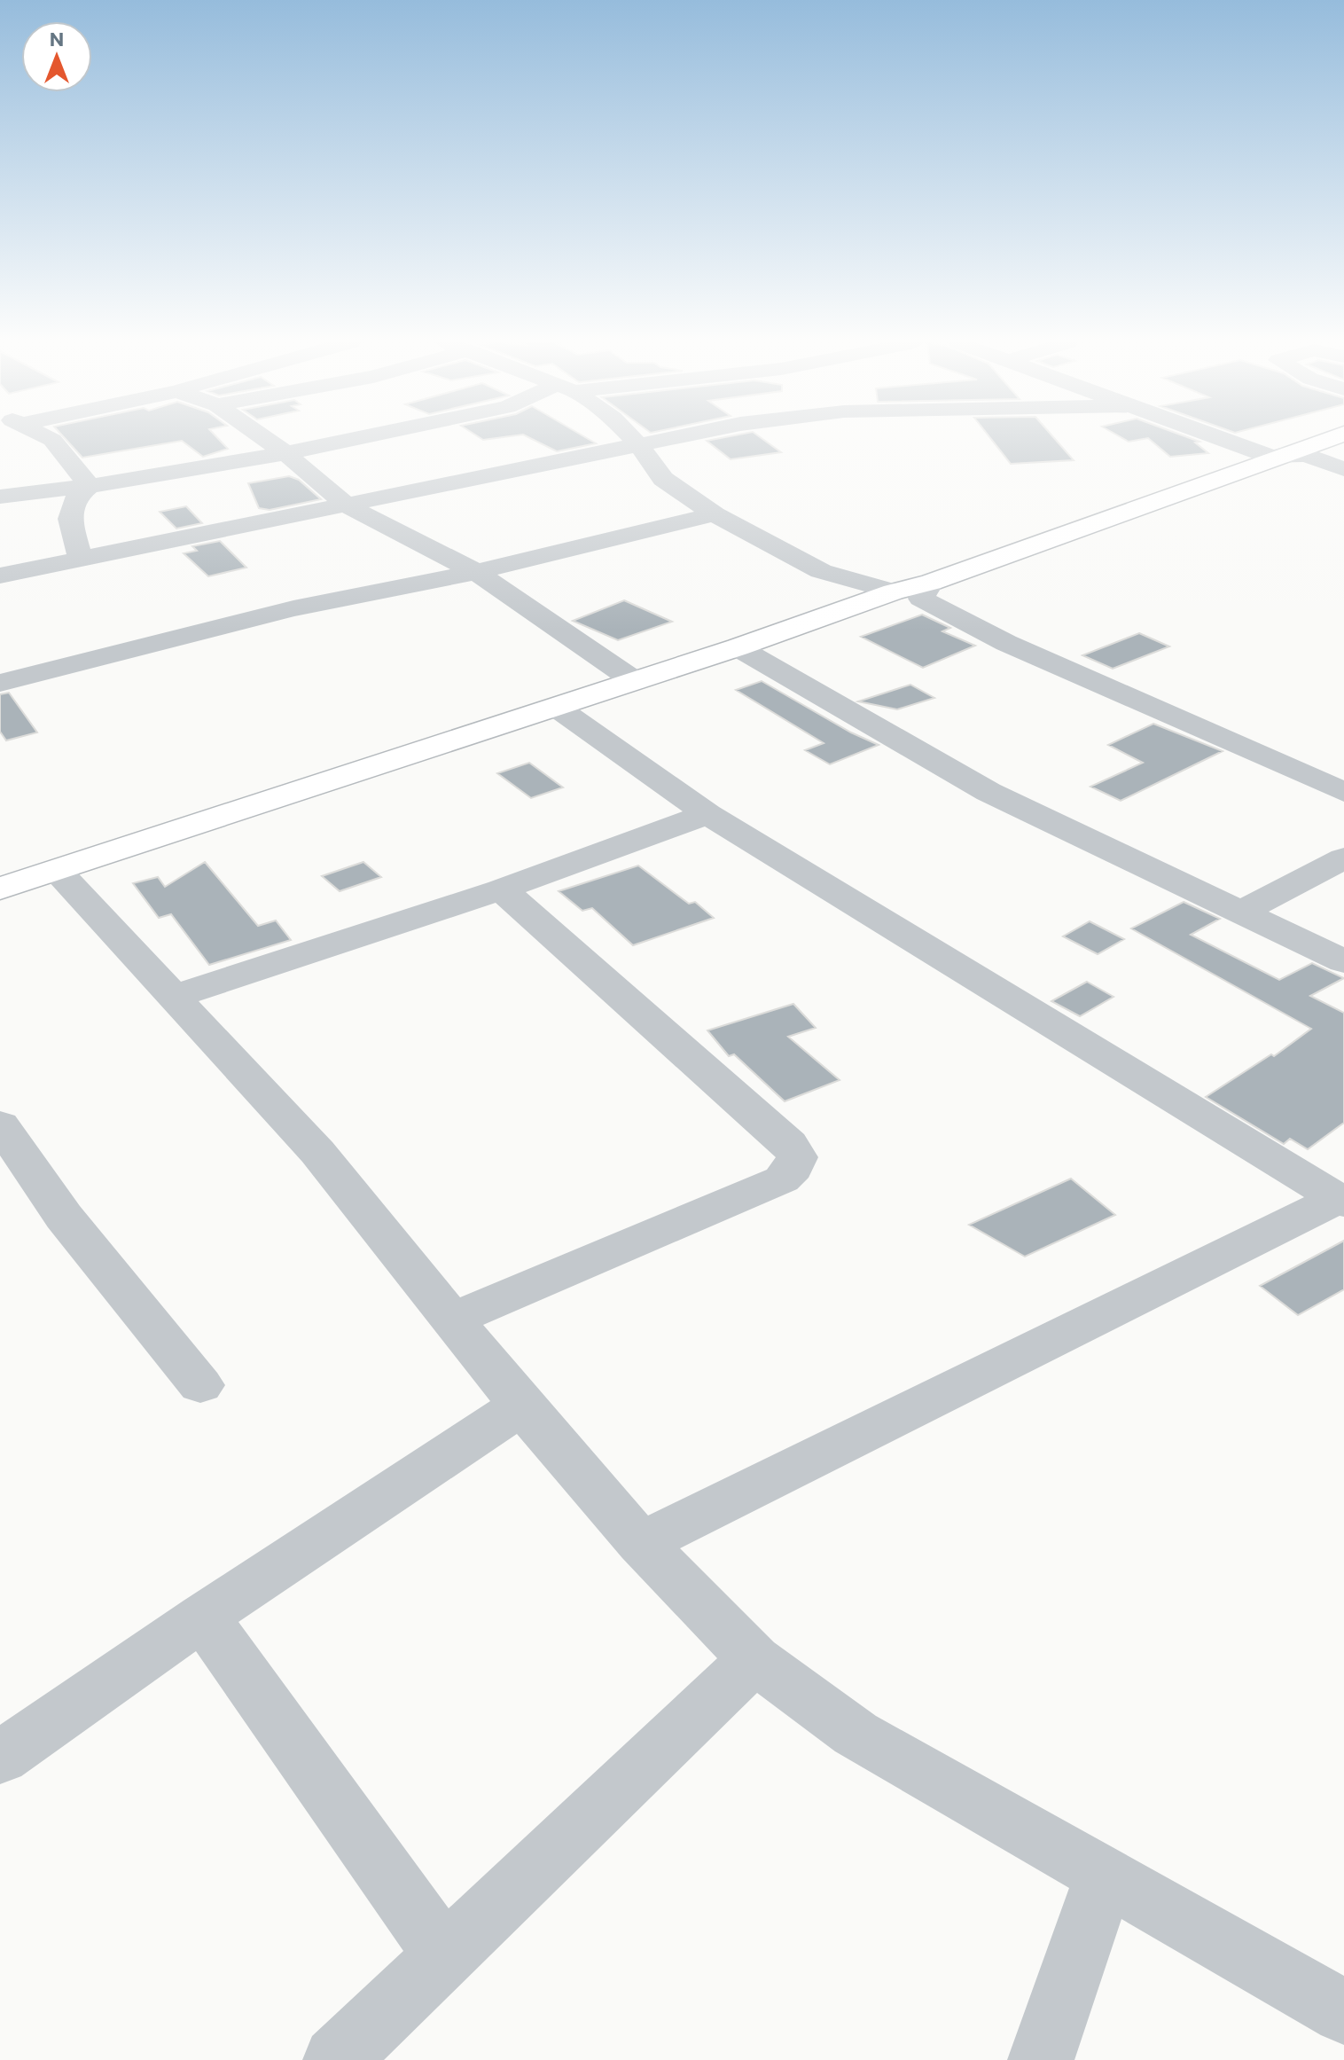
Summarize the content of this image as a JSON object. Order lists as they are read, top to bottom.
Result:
{
  "north": "top"
}
